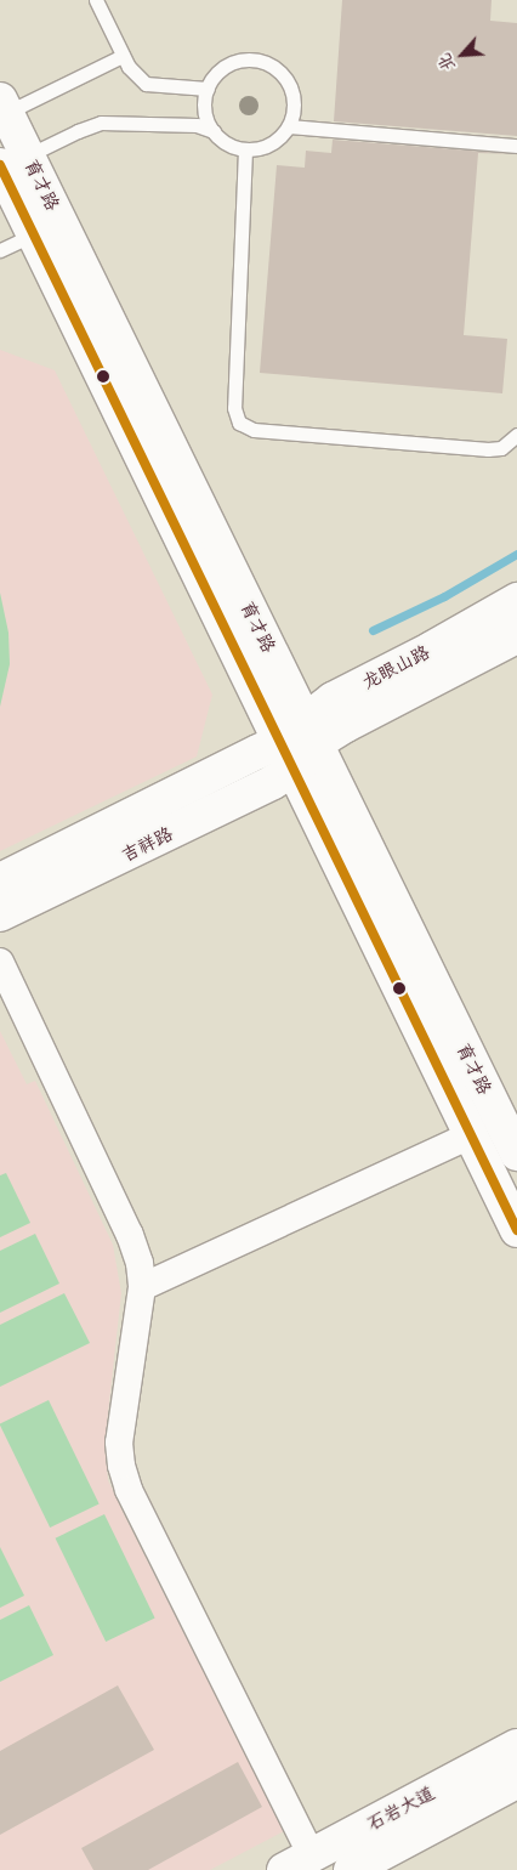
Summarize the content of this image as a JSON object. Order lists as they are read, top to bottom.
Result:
{
  "streets": {
    "street": [
      "育才路",
      "龙眼山路",
      "吉祥路",
      "石岩大道"
    ]
  },
  "crossings": [
    ["育才路", "龙眼山路"],
    ["育才路", "吉祥路"],
    ["龙眼山路", "吉祥路"]
  ],
  "north": "bottom left"
}
